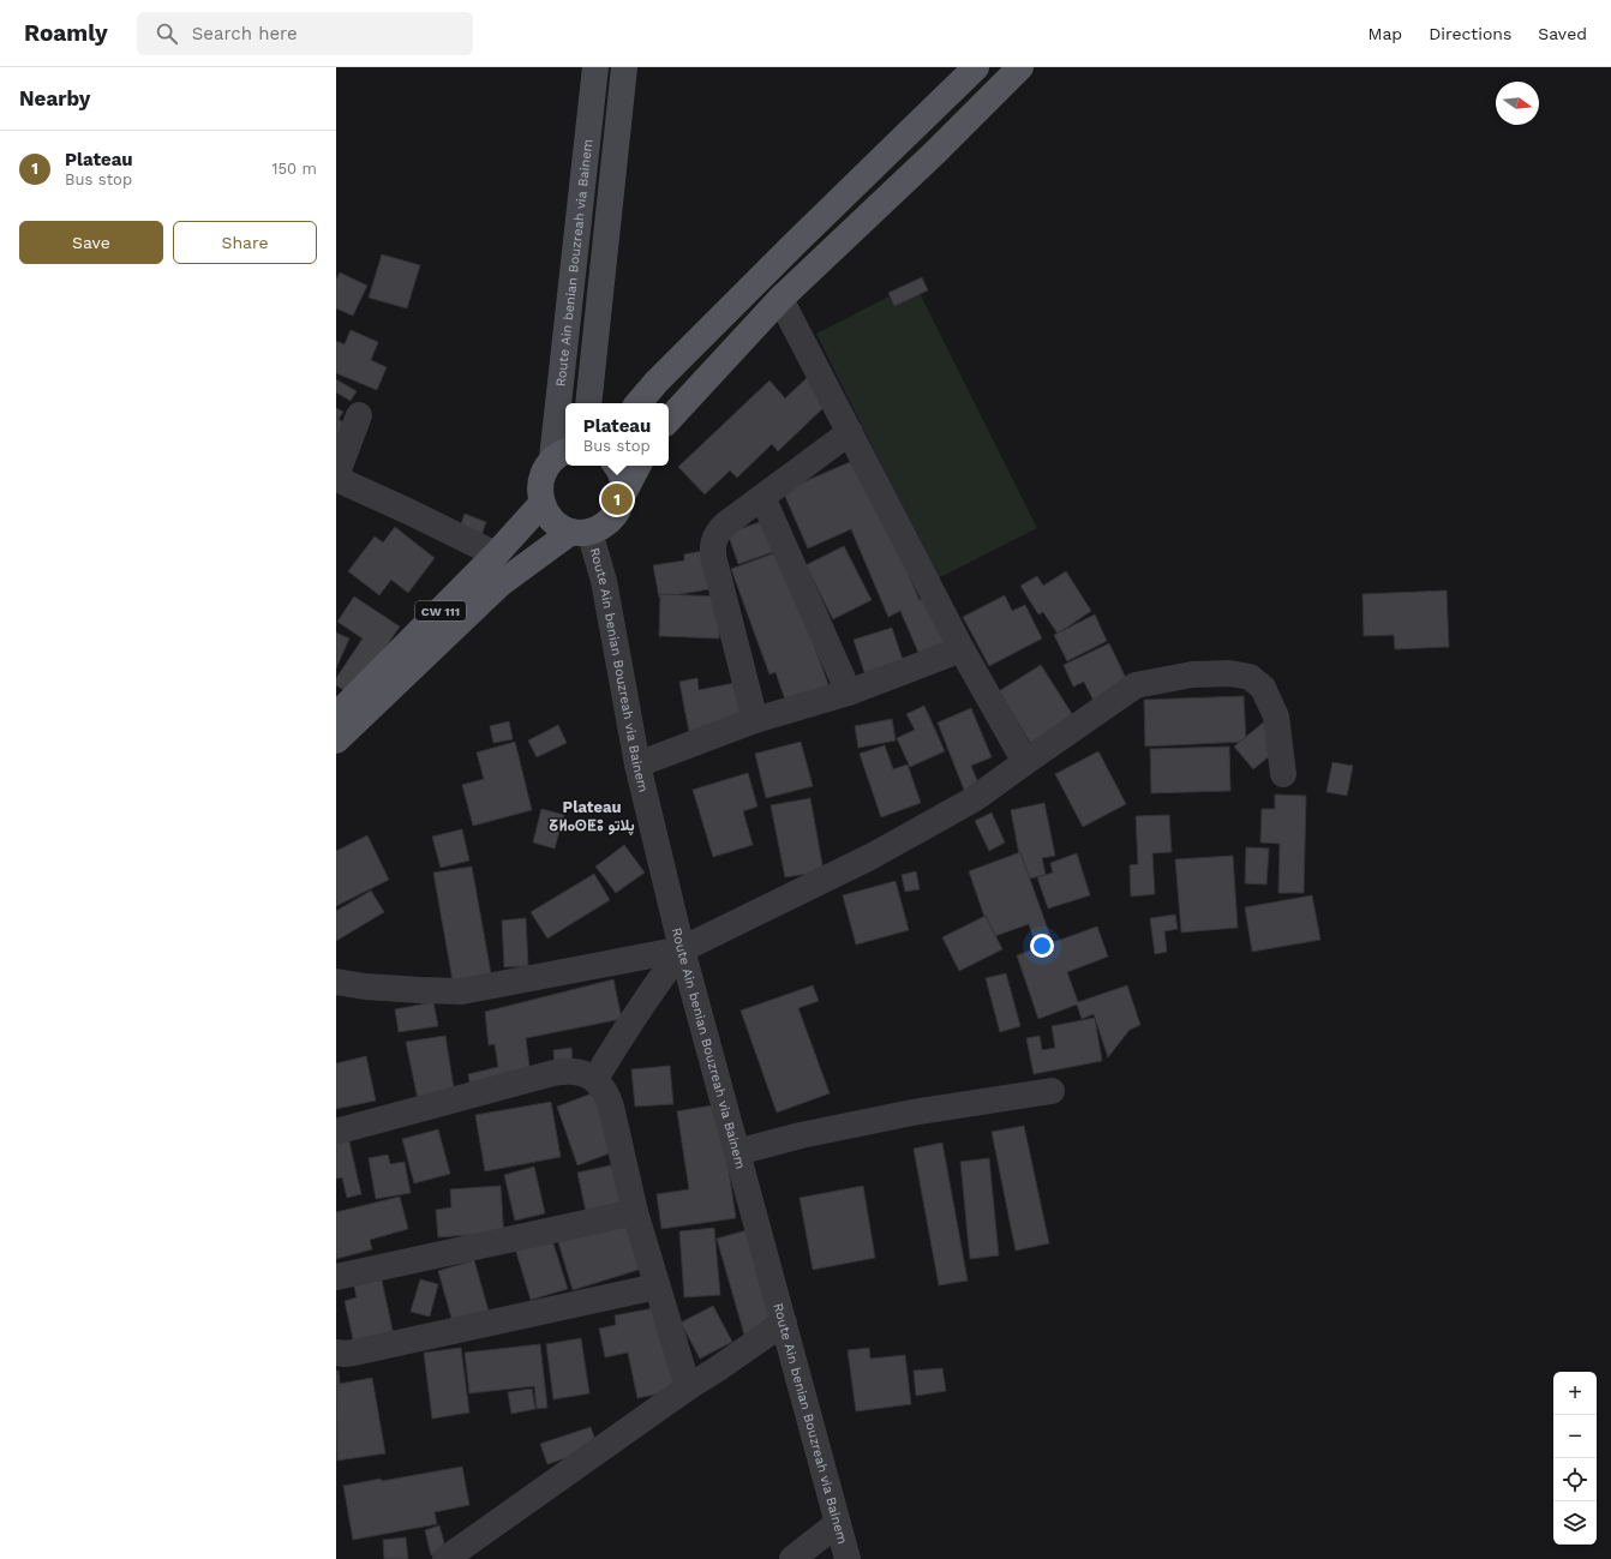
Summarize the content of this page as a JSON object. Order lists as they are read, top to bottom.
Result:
{
  "streets": {
    "main road": ["Route Ain benian Bouzreah via Bainem", "CW 111"]
  },
  "districts": ["Plateau ⵒⵍⴰⵙⵟⵓ پلاتو"],
  "north": "right",
  "page": {
    "header": "Roamly",
    "search": "Search here",
    "nav": ["Map", "Directions", "Saved"],
    "heading": "Nearby",
    "list": [
      {
        "mark": "1",
        "name": "Plateau",
        "note": "Bus stop",
        "value": "150 m"
      }
    ],
    "buttons": ["Save", "Share"],
    "popup": ["Plateau", "Bus stop"],
    "pins": "1",
    "map_buttons": ["+", "−"]
  }
}
